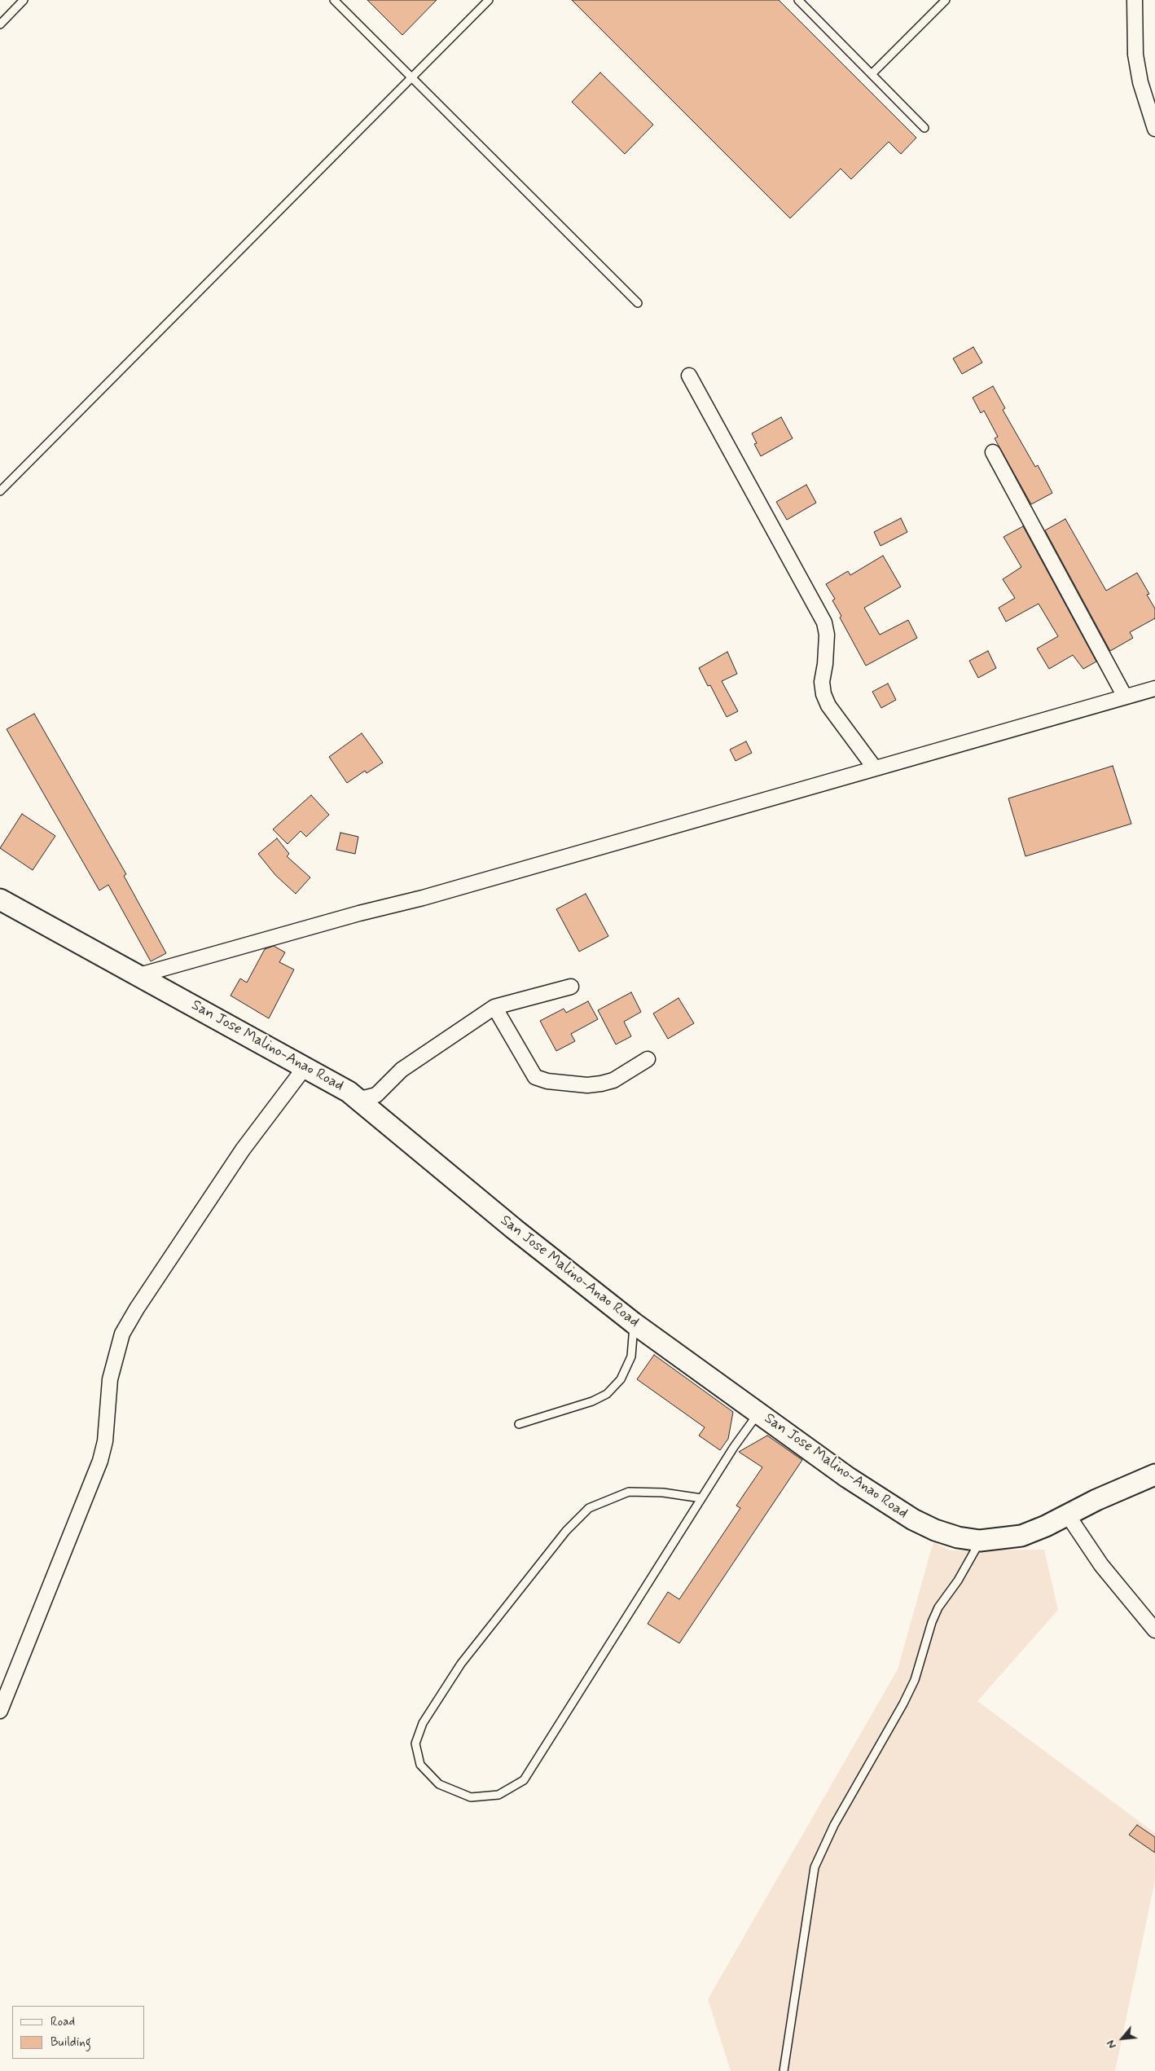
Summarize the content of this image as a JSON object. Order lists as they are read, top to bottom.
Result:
{
  "streets": {
    "main road": ["San Jose Malino-Anao Road"]
  },
  "legend": ["Road", "Building"],
  "north": "bottom left"
}
